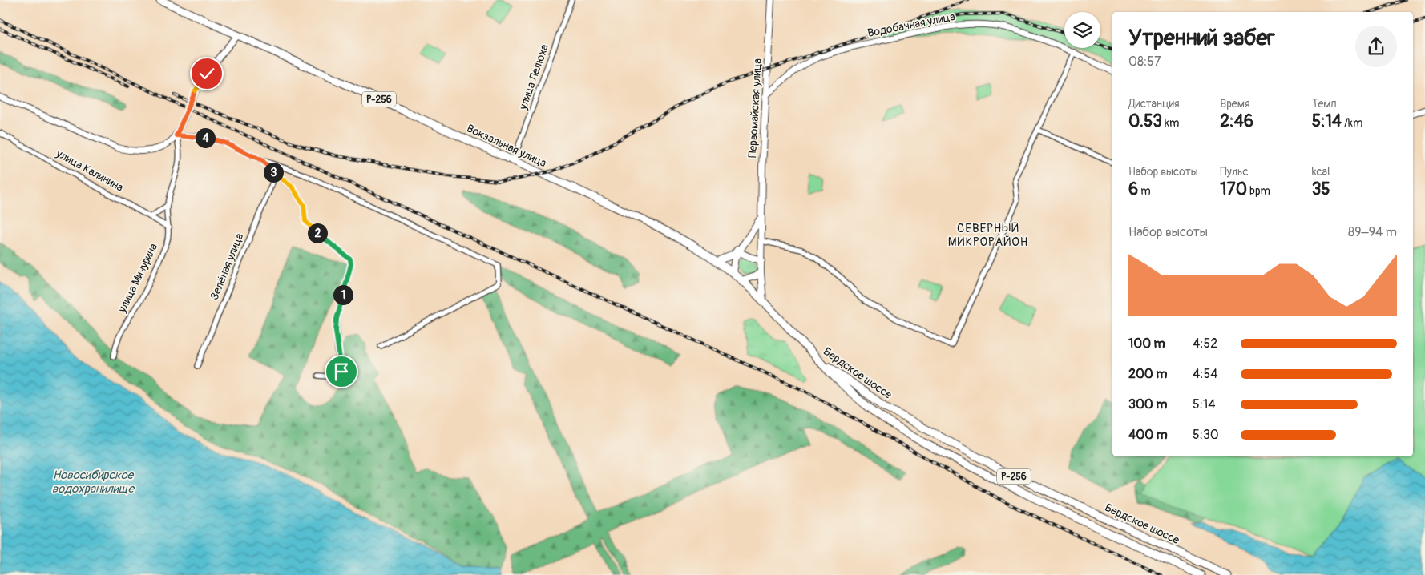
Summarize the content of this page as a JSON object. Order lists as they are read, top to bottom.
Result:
{
  "streets": {
    "highway": ["Р-256", "Вокзальная улица", "Бердское шоссе"],
    "main road": ["Первомайская улица"],
    "street": [
      "Водобачная улица",
      "улица Лелюха",
      "улица Калинина",
      "Зелёная улица",
      "улица Мичурина"
    ]
  },
  "crossings": [
    ["Водобачная улица", "Первомайская улица"],
    ["улица Лелюха", "Вокзальная улица"],
    ["Первомайская улица", "Вокзальная улица"],
    ["Вокзальная улица", "Бердское шоссе"],
    ["улица Калинина", "улица Мичурина"]
  ],
  "districts": ["СЕВЕРНЫЙ МИКРОРАЙОН"],
  "water": ["Новосибирское водохранилище"],
  "page": {
    "heading": ["Утренний забег", "08:57"],
    "stats": [
      ["Дистанция", "0.53 km"],
      ["Время", "2:46"],
      ["Темп", "5:14 /km"],
      ["Набор высоты", "6 m"],
      ["Пульс", "170 bpm"],
      ["kcal", "35"]
    ],
    "pins": [
      "4",
      "3",
      "2",
      "1"
    ],
    "chart": ["Набор высоты", "89–94 m"],
    "list": [
      {
        "name": "100 m",
        "note": "4:52"
      },
      {
        "name": "200 m",
        "note": "4:54"
      },
      {
        "name": "300 m",
        "note": "5:14"
      },
      {
        "name": "400 m",
        "note": "5:30"
      }
    ]
  }
}
